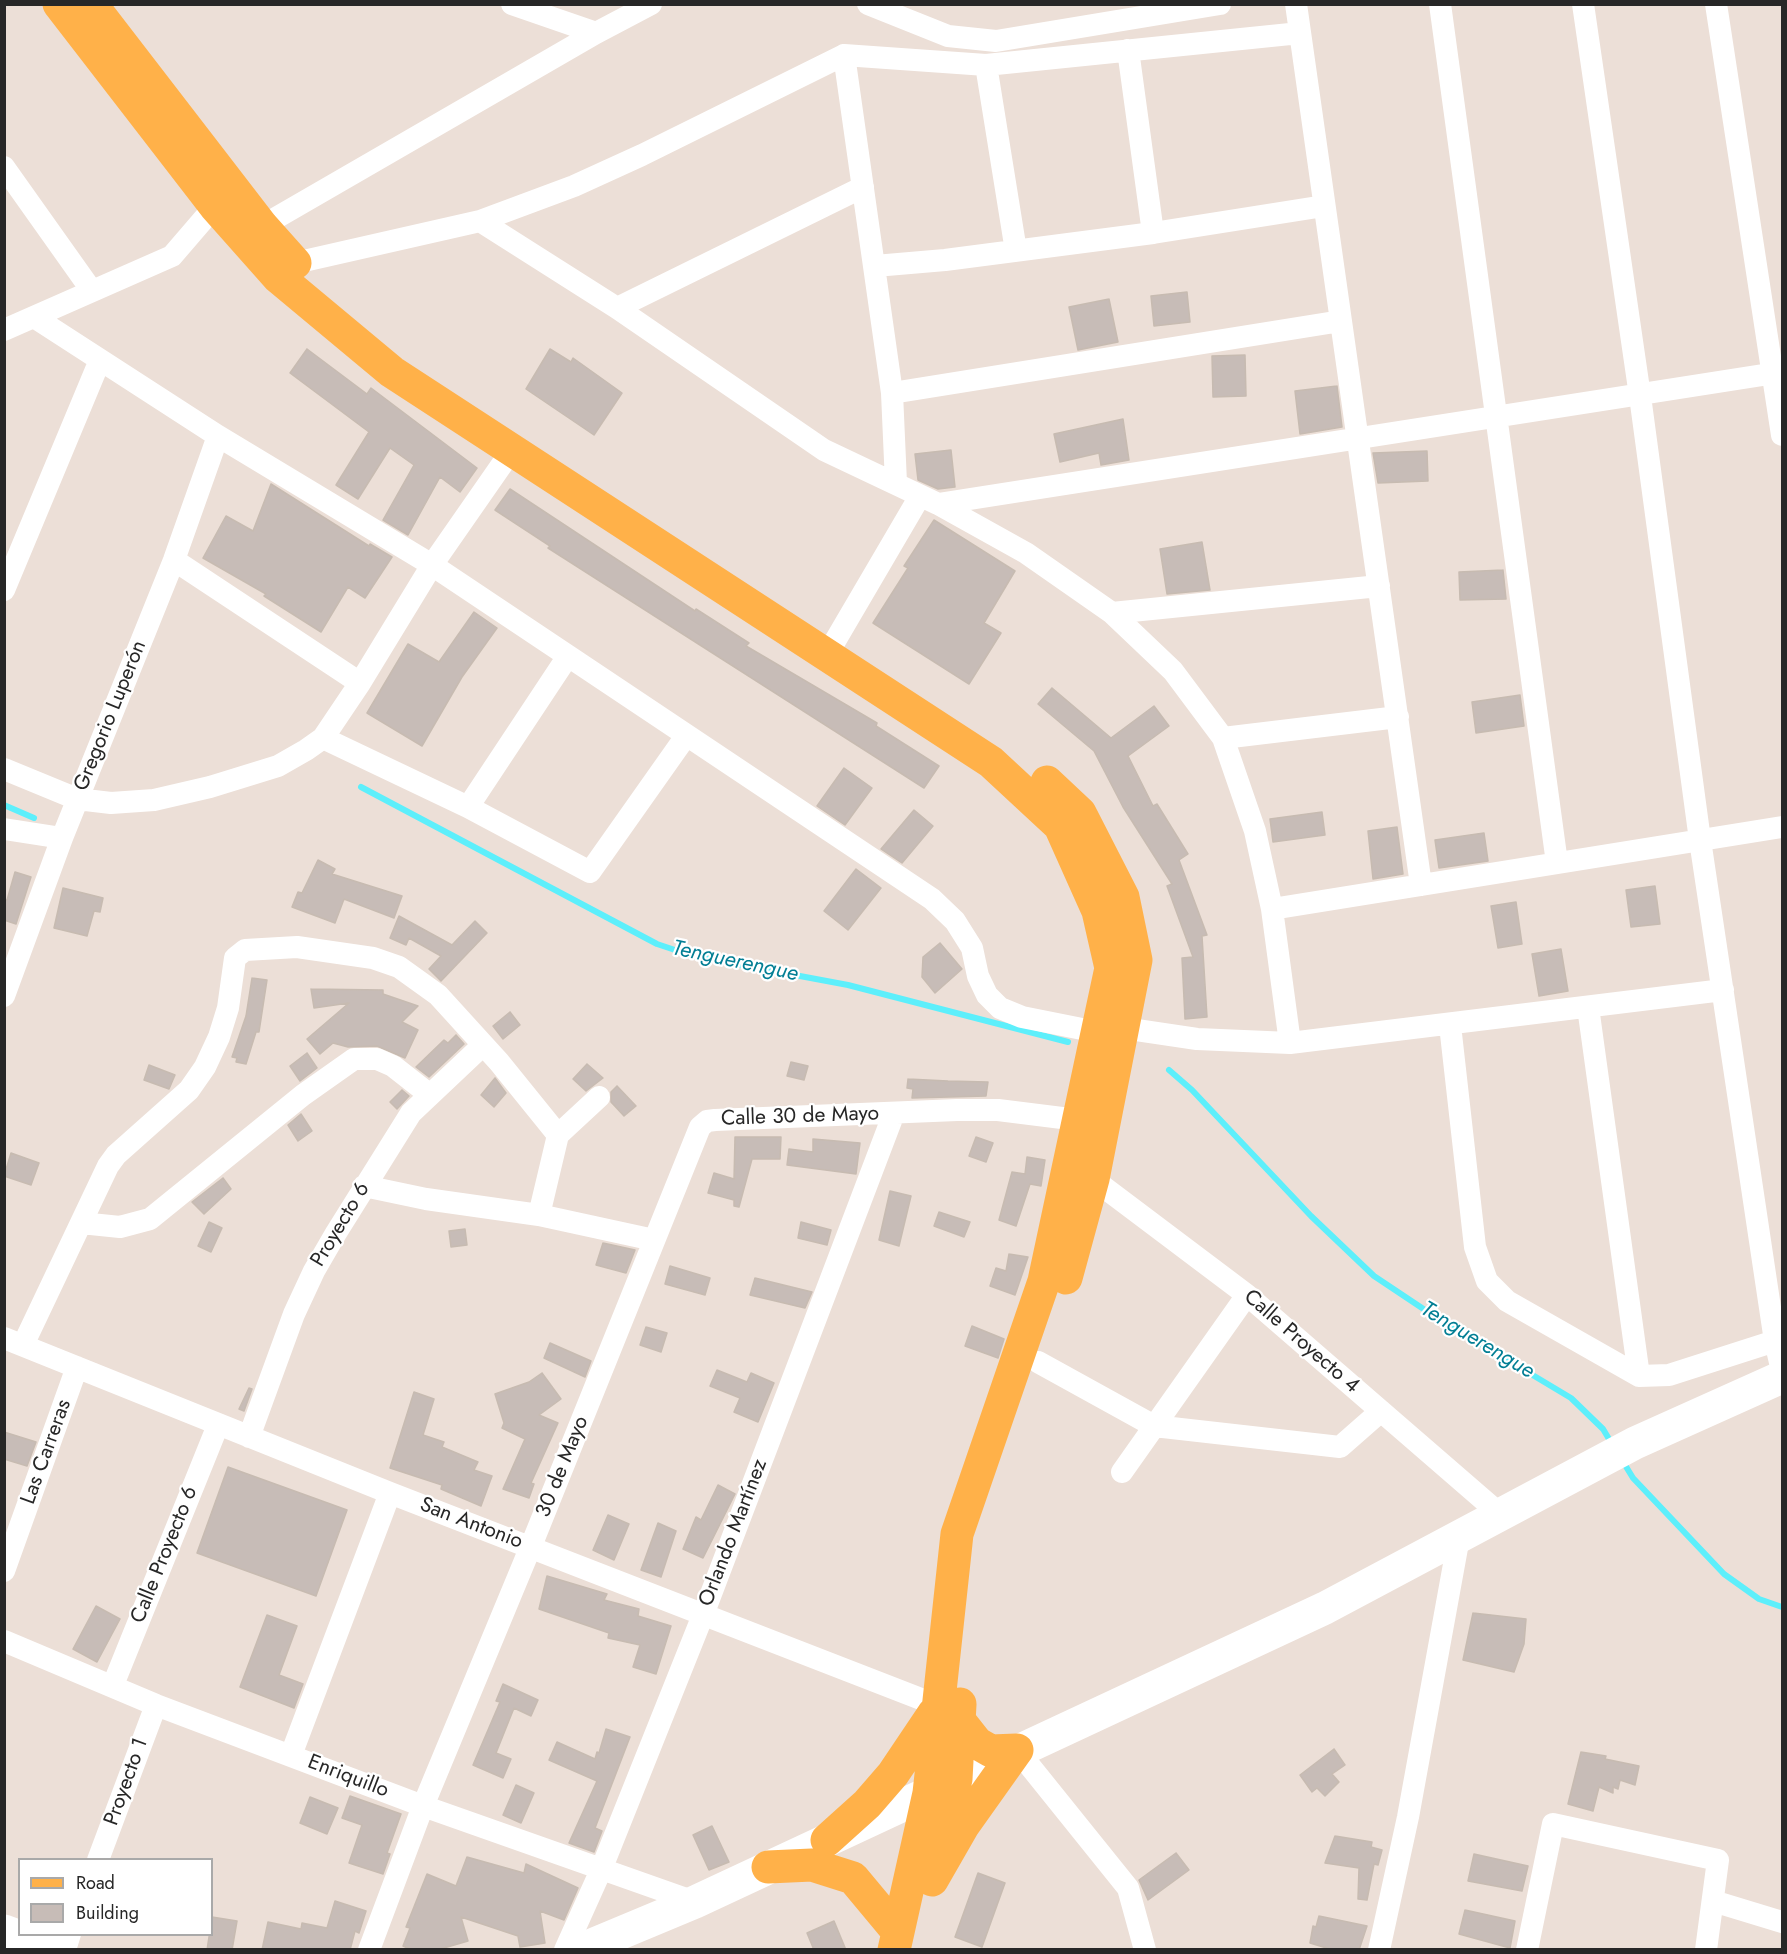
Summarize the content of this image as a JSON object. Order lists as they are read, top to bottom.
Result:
{
  "streets": {
    "street": [
      "Gregorio Luperón",
      "Calle 30 de Mayo",
      "Proyecto 6",
      "Calle Proyecto 4",
      "Las Carreras",
      "30 de Mayo",
      "San Antonio",
      "Orlando Martínez",
      "Calle Proyecto 6",
      "Enriquillo",
      "Proyecto 1"
    ]
  },
  "crossings": [
    ["Calle 30 de Mayo", "30 de Mayo"],
    ["Calle 30 de Mayo", "Orlando Martínez"],
    ["Proyecto 6", "San Antonio"],
    ["Las Carreras", "San Antonio"],
    ["30 de Mayo", "San Antonio"],
    ["30 de Mayo", "Enriquillo"],
    ["San Antonio", "Orlando Martínez"],
    ["San Antonio", "Calle Proyecto 6"],
    ["Orlando Martínez", "Enriquillo"],
    ["Calle Proyecto 6", "Enriquillo"],
    ["Enriquillo", "Proyecto 1"]
  ],
  "water": ["Tenguerengue"],
  "legend": ["Road", "Building"]
}
